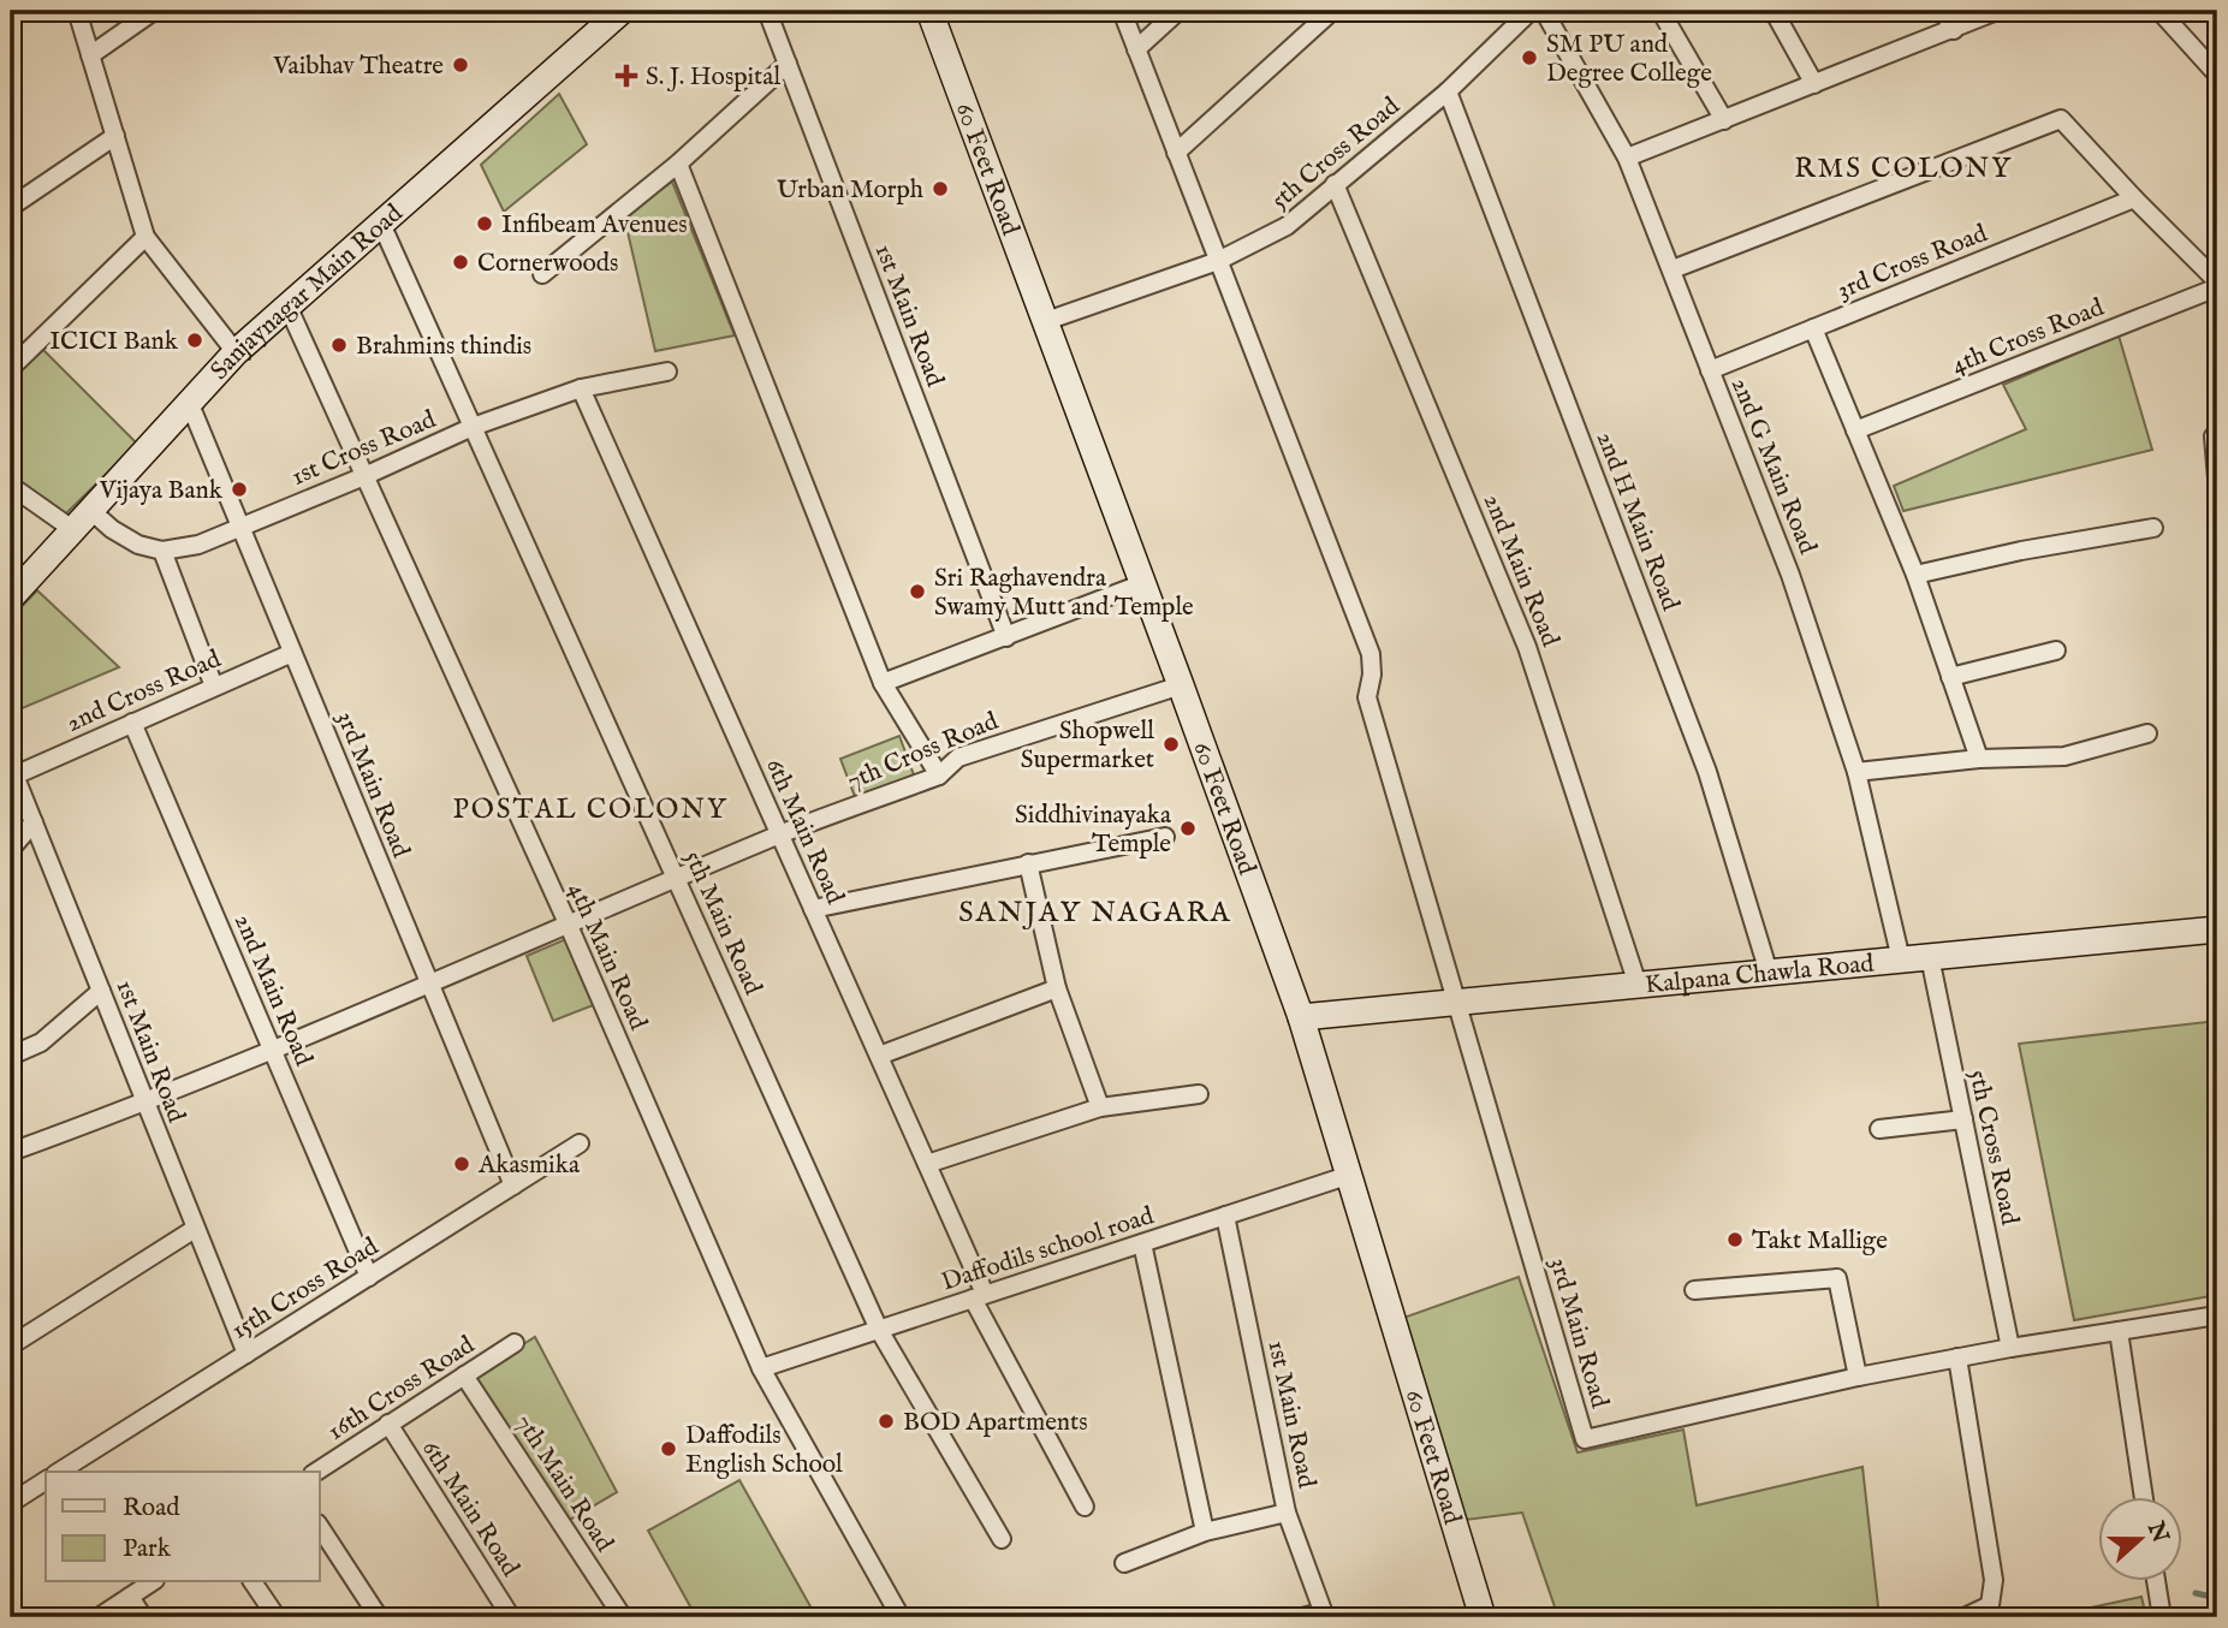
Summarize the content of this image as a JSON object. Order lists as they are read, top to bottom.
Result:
{
  "streets": {
    "street": [
      "5th Cross Road",
      "60 Feet Road",
      "3rd Cross Road",
      "Sanjaynagar Main Road",
      "1st Main Road",
      "4th Cross Road",
      "1st Cross Road",
      "2nd G Main Road",
      "2nd H Main Road",
      "2nd Main Road",
      "2nd Cross Road",
      "7th Cross Road",
      "3rd Main Road",
      "6th Main Road",
      "5th Main Road",
      "4th Main Road",
      "Kalpana Chawla Road",
      "Daffodils school road",
      "15th Cross Road",
      "16th Cross Road",
      "7th Main Road"
    ]
  },
  "crossings": [
    ["5th Cross Road", "60 Feet Road"],
    ["5th Cross Road", "2nd H Main Road"],
    ["5th Cross Road", "2nd Main Road"],
    ["5th Cross Road", "3rd Main Road"],
    ["5th Cross Road", "Kalpana Chawla Road"],
    ["60 Feet Road", "7th Cross Road"],
    ["60 Feet Road", "Kalpana Chawla Road"],
    ["60 Feet Road", "Daffodils school road"],
    ["3rd Cross Road", "2nd G Main Road"],
    ["Sanjaynagar Main Road", "3rd Main Road"],
    ["Sanjaynagar Main Road", "5th Main Road"],
    ["Sanjaynagar Main Road", "4th Main Road"],
    ["1st Main Road", "2nd Cross Road"],
    ["1st Main Road", "7th Cross Road"],
    ["1st Main Road", "Daffodils school road"],
    ["1st Main Road", "15th Cross Road"],
    ["1st Cross Road", "3rd Main Road"],
    ["1st Cross Road", "6th Main Road"],
    ["1st Cross Road", "5th Main Road"],
    ["1st Cross Road", "4th Main Road"],
    ["2nd G Main Road", "Kalpana Chawla Road"],
    ["2nd H Main Road", "Kalpana Chawla Road"],
    ["2nd Main Road", "2nd Cross Road"],
    ["2nd Main Road", "7th Cross Road"],
    ["2nd Main Road", "Kalpana Chawla Road"],
    ["2nd Main Road", "15th Cross Road"],
    ["2nd Cross Road", "3rd Main Road"],
    ["7th Cross Road", "3rd Main Road"],
    ["7th Cross Road", "6th Main Road"],
    ["7th Cross Road", "5th Main Road"],
    ["7th Cross Road", "4th Main Road"],
    ["3rd Main Road", "Kalpana Chawla Road"],
    ["3rd Main Road", "15th Cross Road"],
    ["6th Main Road", "Daffodils school road"],
    ["6th Main Road", "16th Cross Road"],
    ["5th Main Road", "Daffodils school road"],
    ["4th Main Road", "Daffodils school road"],
    ["16th Cross Road", "7th Main Road"]
  ],
  "districts": ["RMS COLONY", "POSTAL COLONY", "SANJAY NAGARA"],
  "places": {
    "other": [
      "SM PU and Degree College",
      "Vaibhav Theatre",
      "Urban Morph",
      "Infibeam Avenues",
      "Cornerwoods",
      "ICICI Bank",
      "Brahmins thindis",
      "Vijaya Bank",
      "Sri Raghavendra Swamy Mutt and Temple",
      "Shopwell Supermarket",
      "Siddhivinayaka Temple",
      "Akasmika",
      "Takt Mallige",
      "BOD Apartments",
      "Daffodils English School"
    ],
    "health": ["S. J. Hospital"]
  },
  "legend": ["Road", "Park"],
  "north": "right"
}
